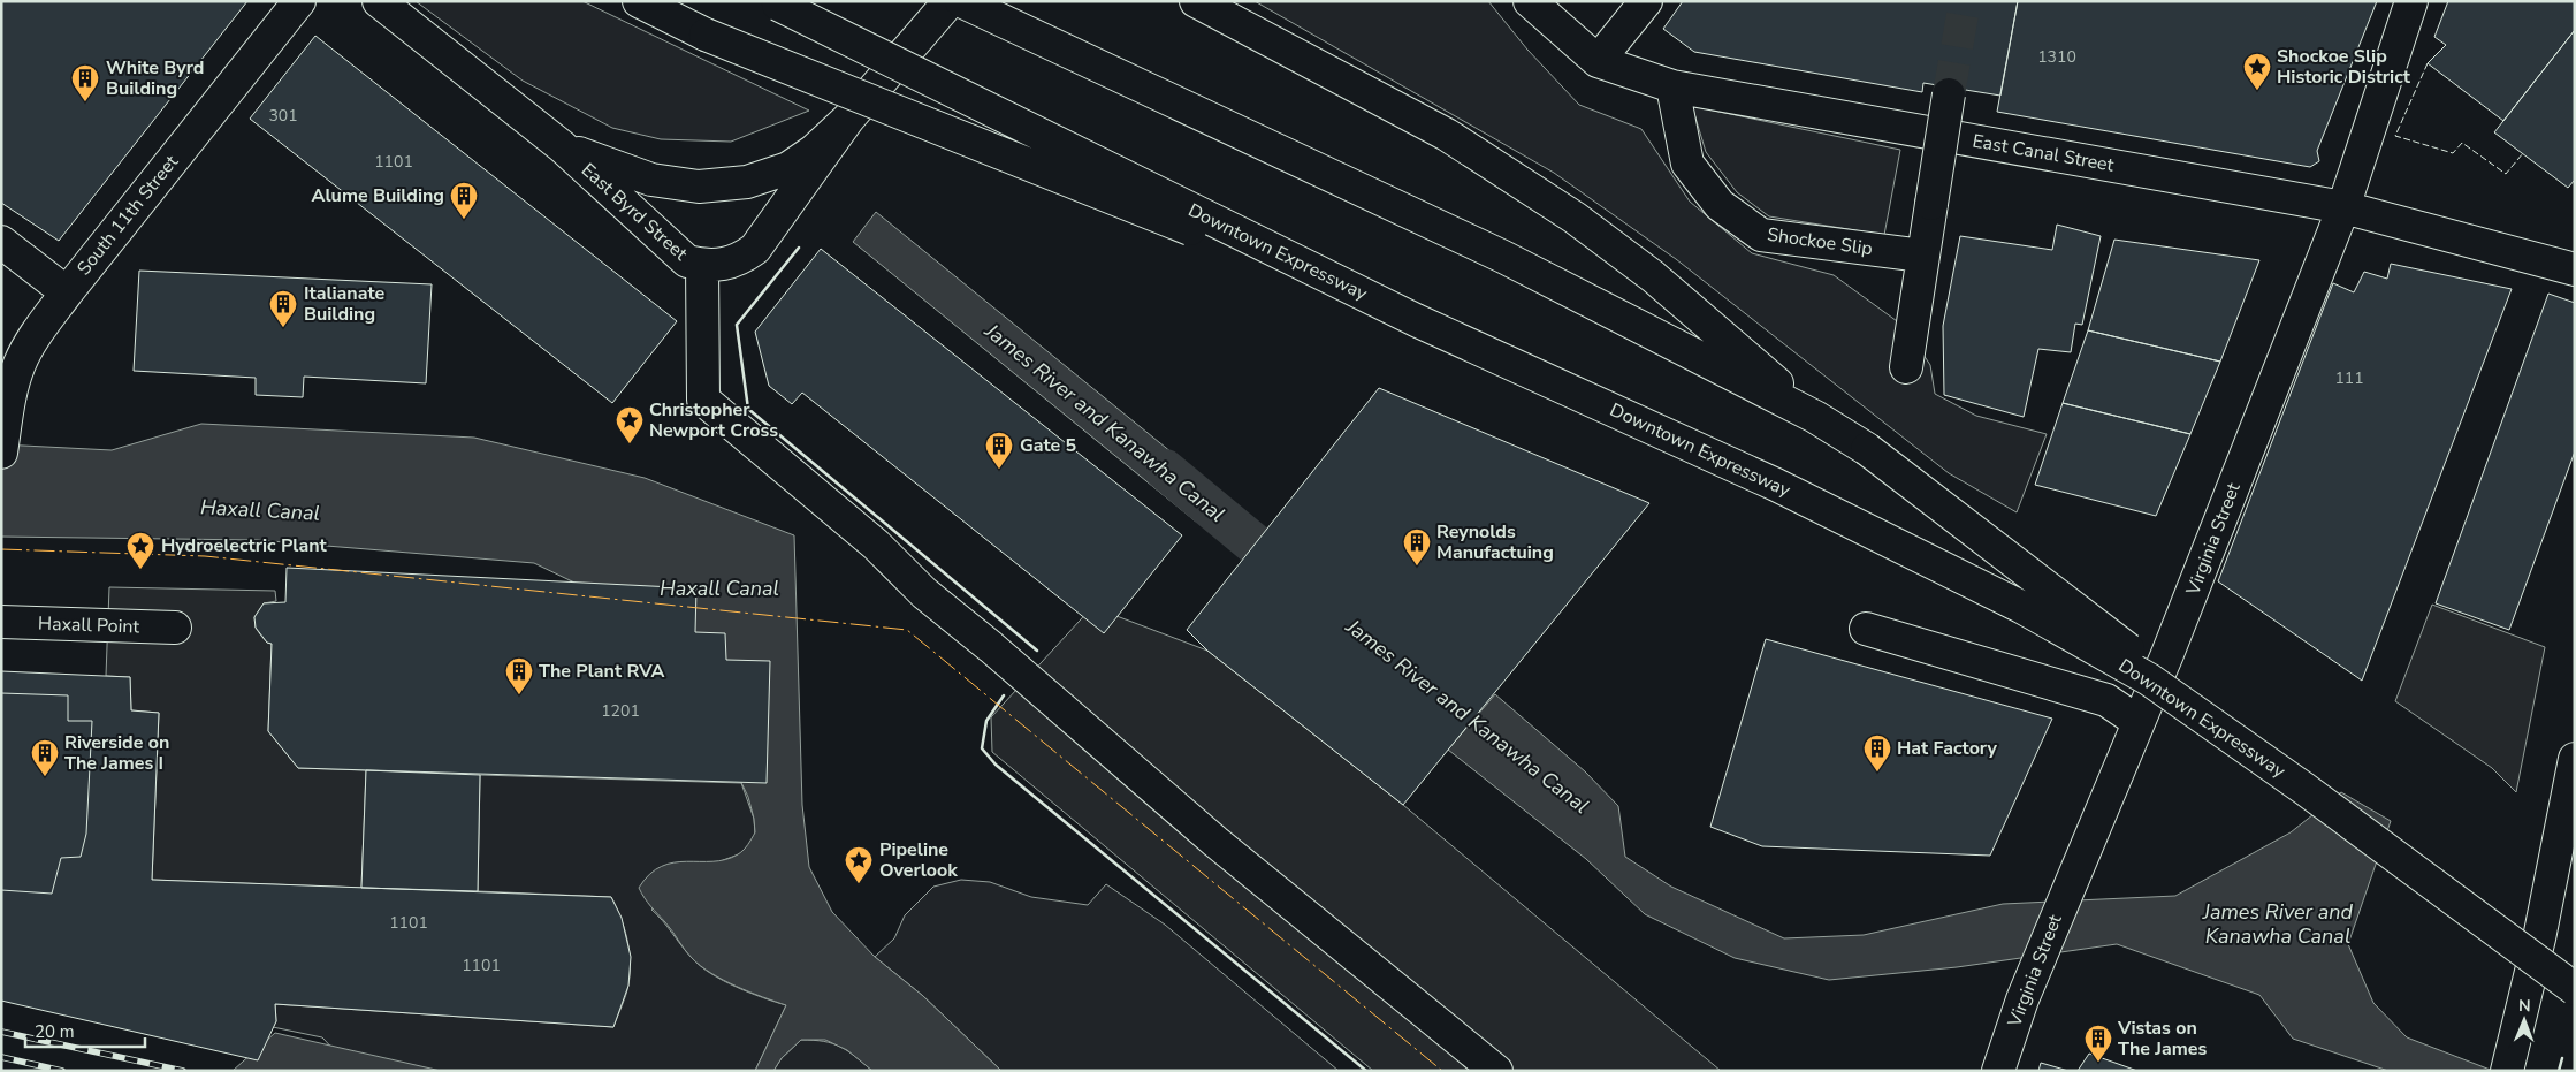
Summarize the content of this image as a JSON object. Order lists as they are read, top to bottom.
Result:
{
  "streets": {
    "main road": [
      "East Canal Street",
      "East Byrd Street",
      "South 11th Street",
      "Shockoe Slip",
      "Downtown Expressway",
      "Virginia Street",
      "Haxall Point"
    ]
  },
  "crossings": [
    ["East Canal Street", "Shockoe Slip"],
    ["East Canal Street", "Virginia Street"]
  ],
  "water": ["James River and Kanawha Canal", "Haxall Canal"],
  "places": {
    "place": [
      "Shockoe Slip Historic District",
      "Christopher Newport Cross",
      "Hydroelectric Plant",
      "Pipeline Overlook"
    ],
    "building": [
      "White Byrd Building",
      "Alume Building",
      "Italianate Building",
      "Gate 5",
      "Reynolds Manufactuing",
      "The Plant RVA",
      "Hat Factory",
      "Riverside on The James I",
      "Vistas on The James"
    ]
  },
  "house_numbers": [
    "1310",
    "301",
    "1101",
    "111",
    "1201",
    "1101",
    "1101"
  ],
  "scale_bar": "20 m",
  "north": "top"
}
